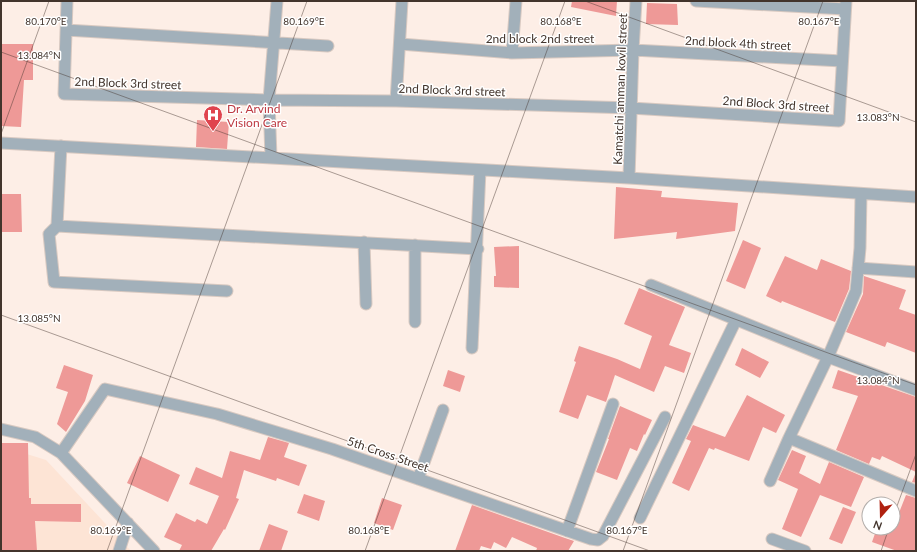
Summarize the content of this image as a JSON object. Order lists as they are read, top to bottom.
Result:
{
  "streets": {
    "street": [
      "2nd block 2nd street",
      "2nd block 4th street",
      "2nd Block 3rd street",
      "Kamatchi amman kovil street",
      "5th Cross Street"
    ]
  },
  "crossings": [
    ["2nd block 2nd street", "2nd block 4th street"],
    ["2nd block 2nd street", "Kamatchi amman kovil street"],
    ["2nd block 4th street", "2nd Block 3rd street"],
    ["2nd block 4th street", "Kamatchi amman kovil street"],
    ["2nd Block 3rd street", "Kamatchi amman kovil street"]
  ],
  "places": {
    "hospital": ["Dr. Arvind Vision Care"]
  },
  "north": "bottom",
  "coordinates": [
    "80.170°E",
    "80.169°E",
    "80.168°E",
    "80.167°E",
    "13.084°N",
    "13.083°N",
    "13.085°N"
  ]
}
